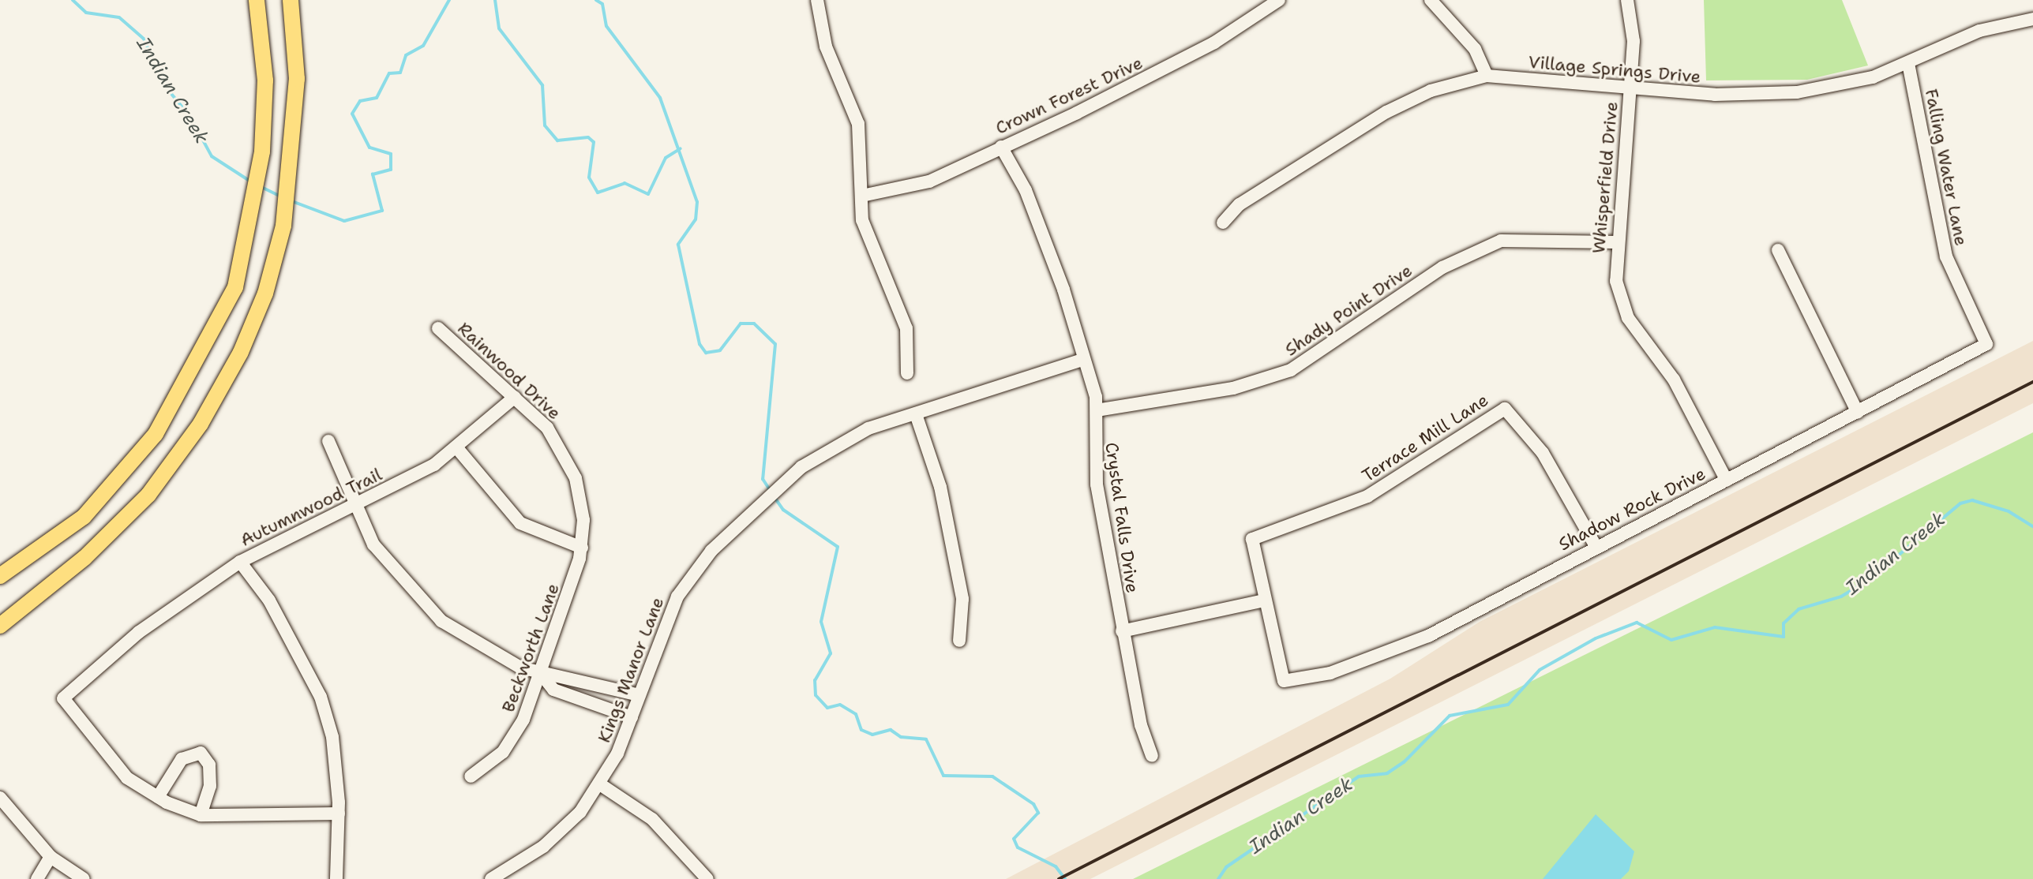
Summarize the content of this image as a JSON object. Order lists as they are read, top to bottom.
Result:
{
  "streets": {
    "street": [
      "Village Springs Drive",
      "Crown Forest Drive",
      "Falling Water Lane",
      "Whisperfield Drive",
      "Shady Point Drive",
      "Rainwood Drive",
      "Terrace Mill Lane",
      "Autumnwood Trail",
      "Shadow Rock Drive",
      "Crystal Falls Drive",
      "Beckworth Lane",
      "Kings Manor Lane"
    ]
  },
  "crossings": [
    ["Village Springs Drive", "Falling Water Lane"],
    ["Village Springs Drive", "Whisperfield Drive"],
    ["Crown Forest Drive", "Crystal Falls Drive"],
    ["Falling Water Lane", "Shadow Rock Drive"],
    ["Whisperfield Drive", "Shady Point Drive"],
    ["Whisperfield Drive", "Shadow Rock Drive"],
    ["Shady Point Drive", "Crystal Falls Drive"],
    ["Rainwood Drive", "Autumnwood Trail"],
    ["Rainwood Drive", "Beckworth Lane"],
    ["Terrace Mill Lane", "Shadow Rock Drive"],
    ["Crystal Falls Drive", "Kings Manor Lane"]
  ],
  "water": ["Indian Creek"]
}
